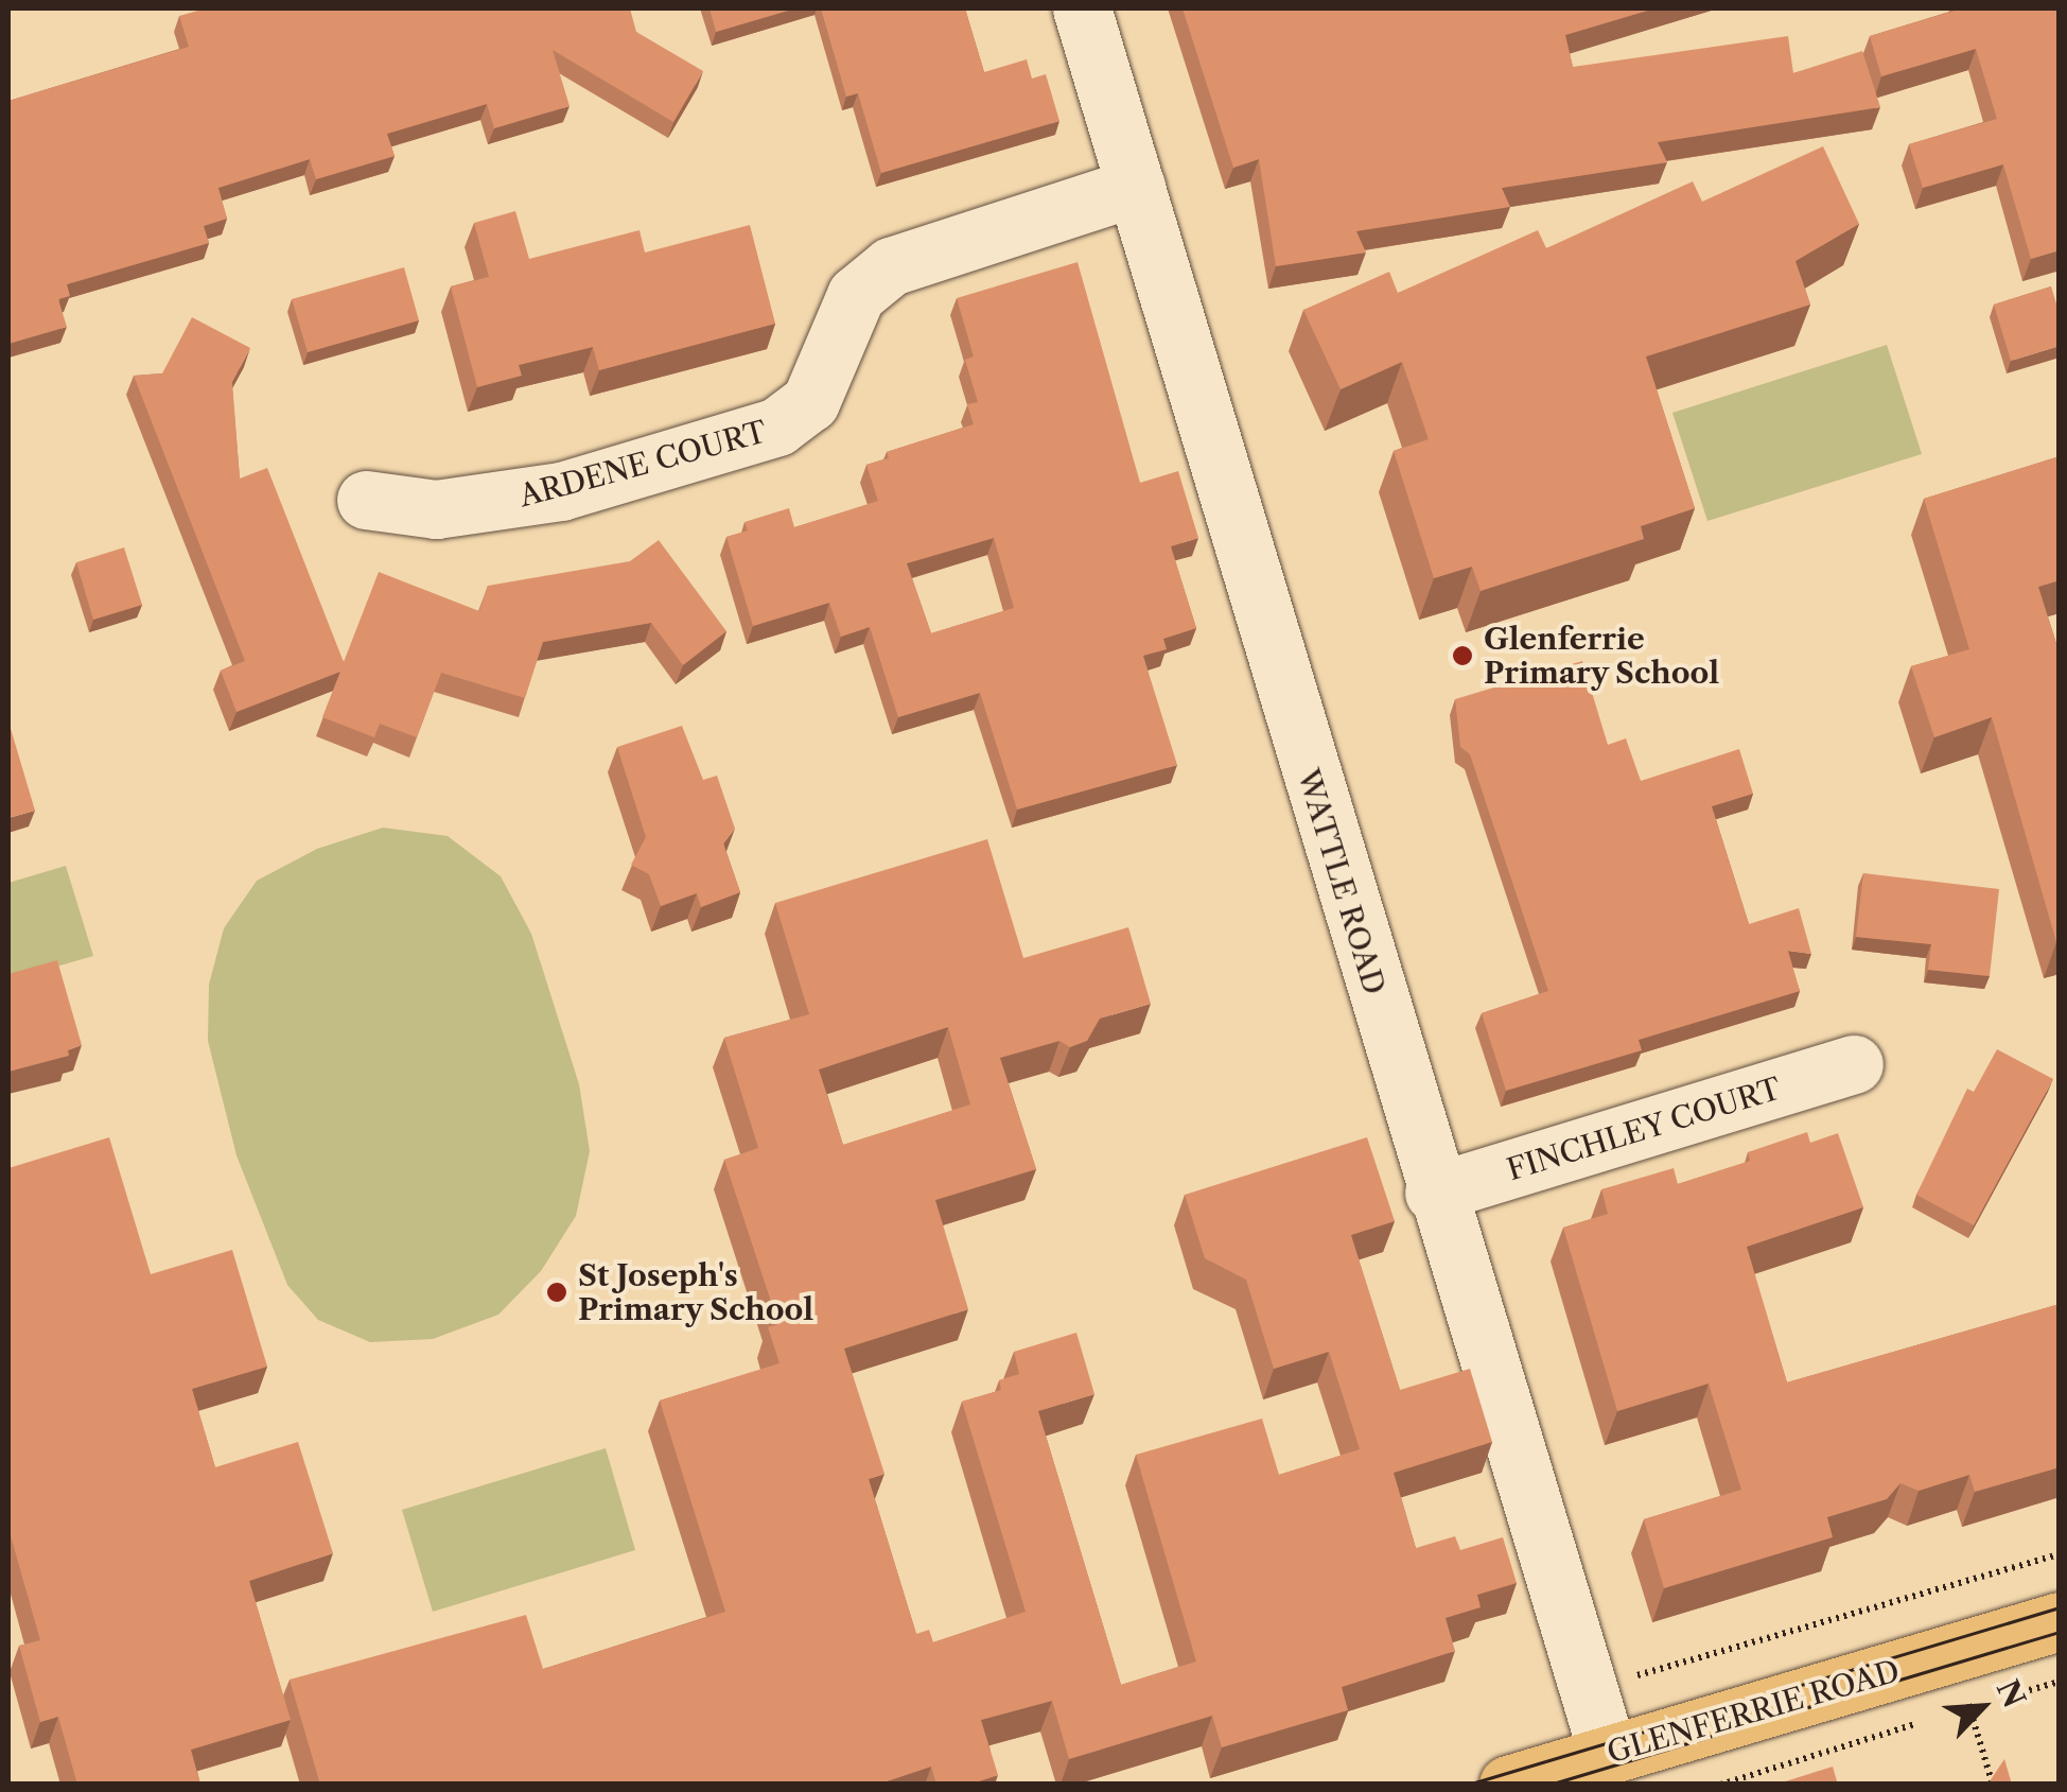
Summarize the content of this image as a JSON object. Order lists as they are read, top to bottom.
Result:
{
  "streets": {
    "main road": ["GLENFERRIE ROAD"],
    "street": ["ARDENE COURT", "WATTLE ROAD", "FINCHLEY COURT"]
  },
  "crossings": [
    ["ARDENE COURT", "WATTLE ROAD"],
    ["WATTLE ROAD", "FINCHLEY COURT"],
    ["WATTLE ROAD", "GLENFERRIE ROAD"]
  ],
  "places": ["Glenferrie Primary School", "St Joseph's Primary School"],
  "north": "top right"
}
